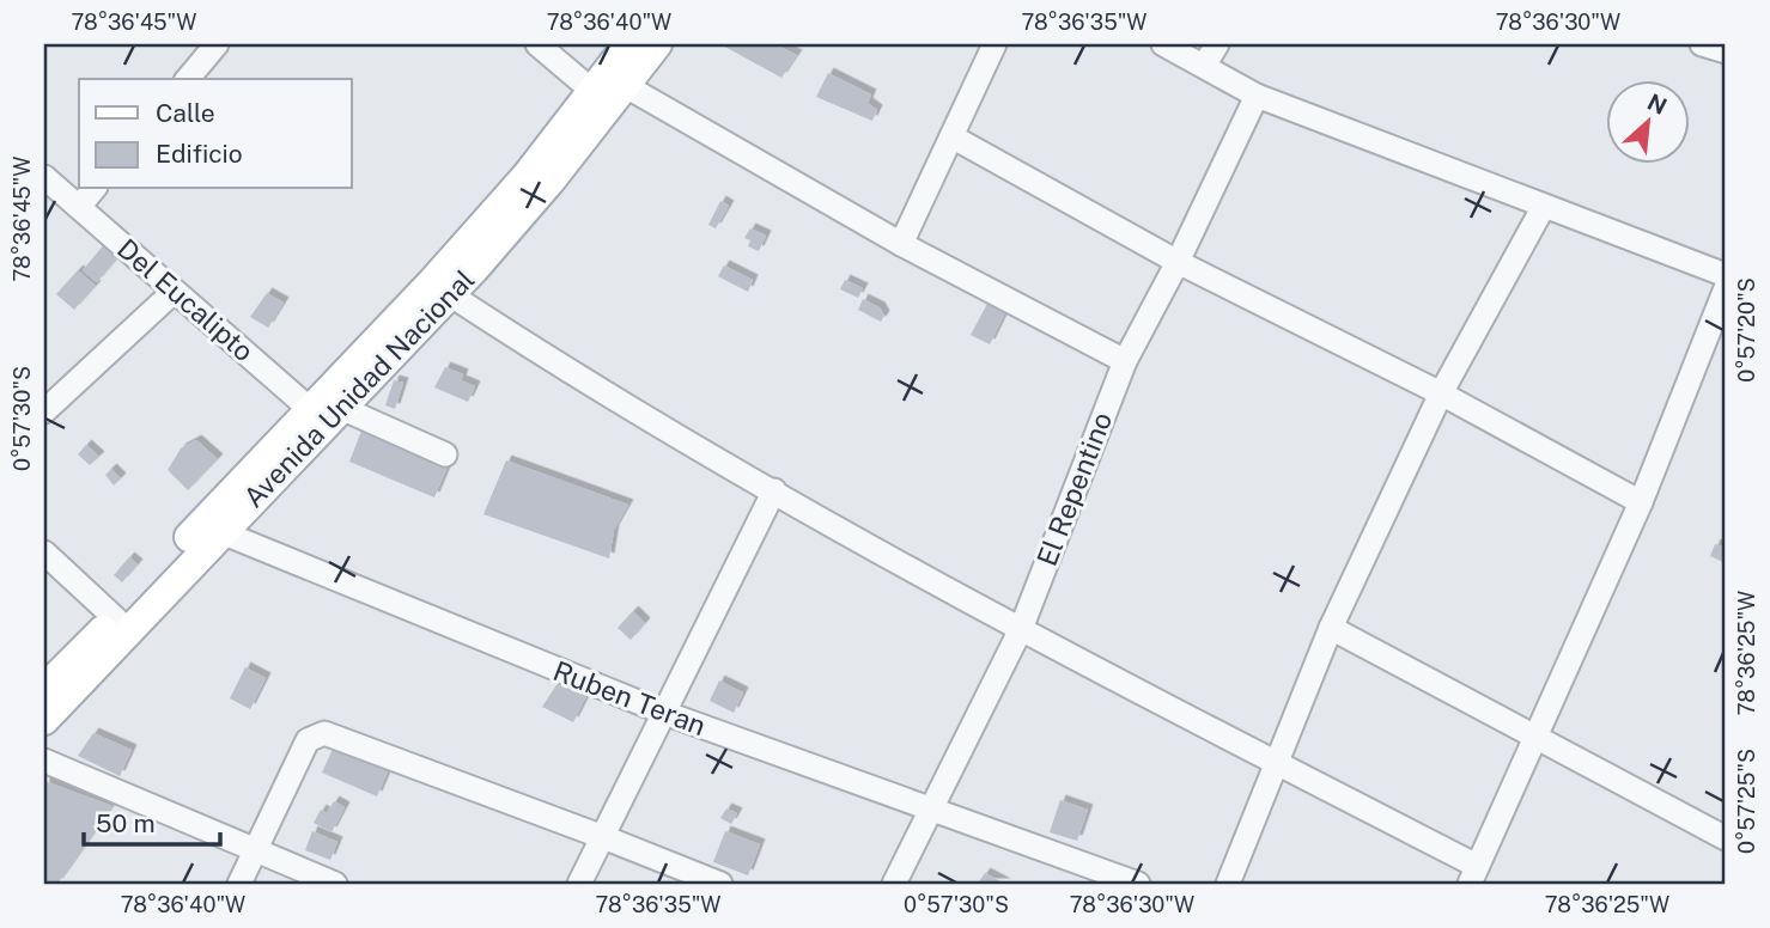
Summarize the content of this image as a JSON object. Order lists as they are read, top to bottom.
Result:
{
  "streets": {
    "main road": ["Avenida Unidad Nacional"],
    "street": ["Del Eucalipto", "El Repentino", "Ruben Teran"]
  },
  "crossings": [
    ["Del Eucalipto", "Avenida Unidad Nacional"],
    ["Avenida Unidad Nacional", "Ruben Teran"],
    ["El Repentino", "Ruben Teran"]
  ],
  "legend": ["Calle", "Edificio"],
  "scale_bar": "50 m",
  "north": "top right",
  "coordinates": [
    "78°36'45\"W",
    "78°36'40\"W",
    "78°36'35\"W",
    "78°36'30\"W",
    "0°57'20\"S",
    "0°57'30\"S",
    "78°36'25\"W",
    "0°57'25\"S"
  ]
}
